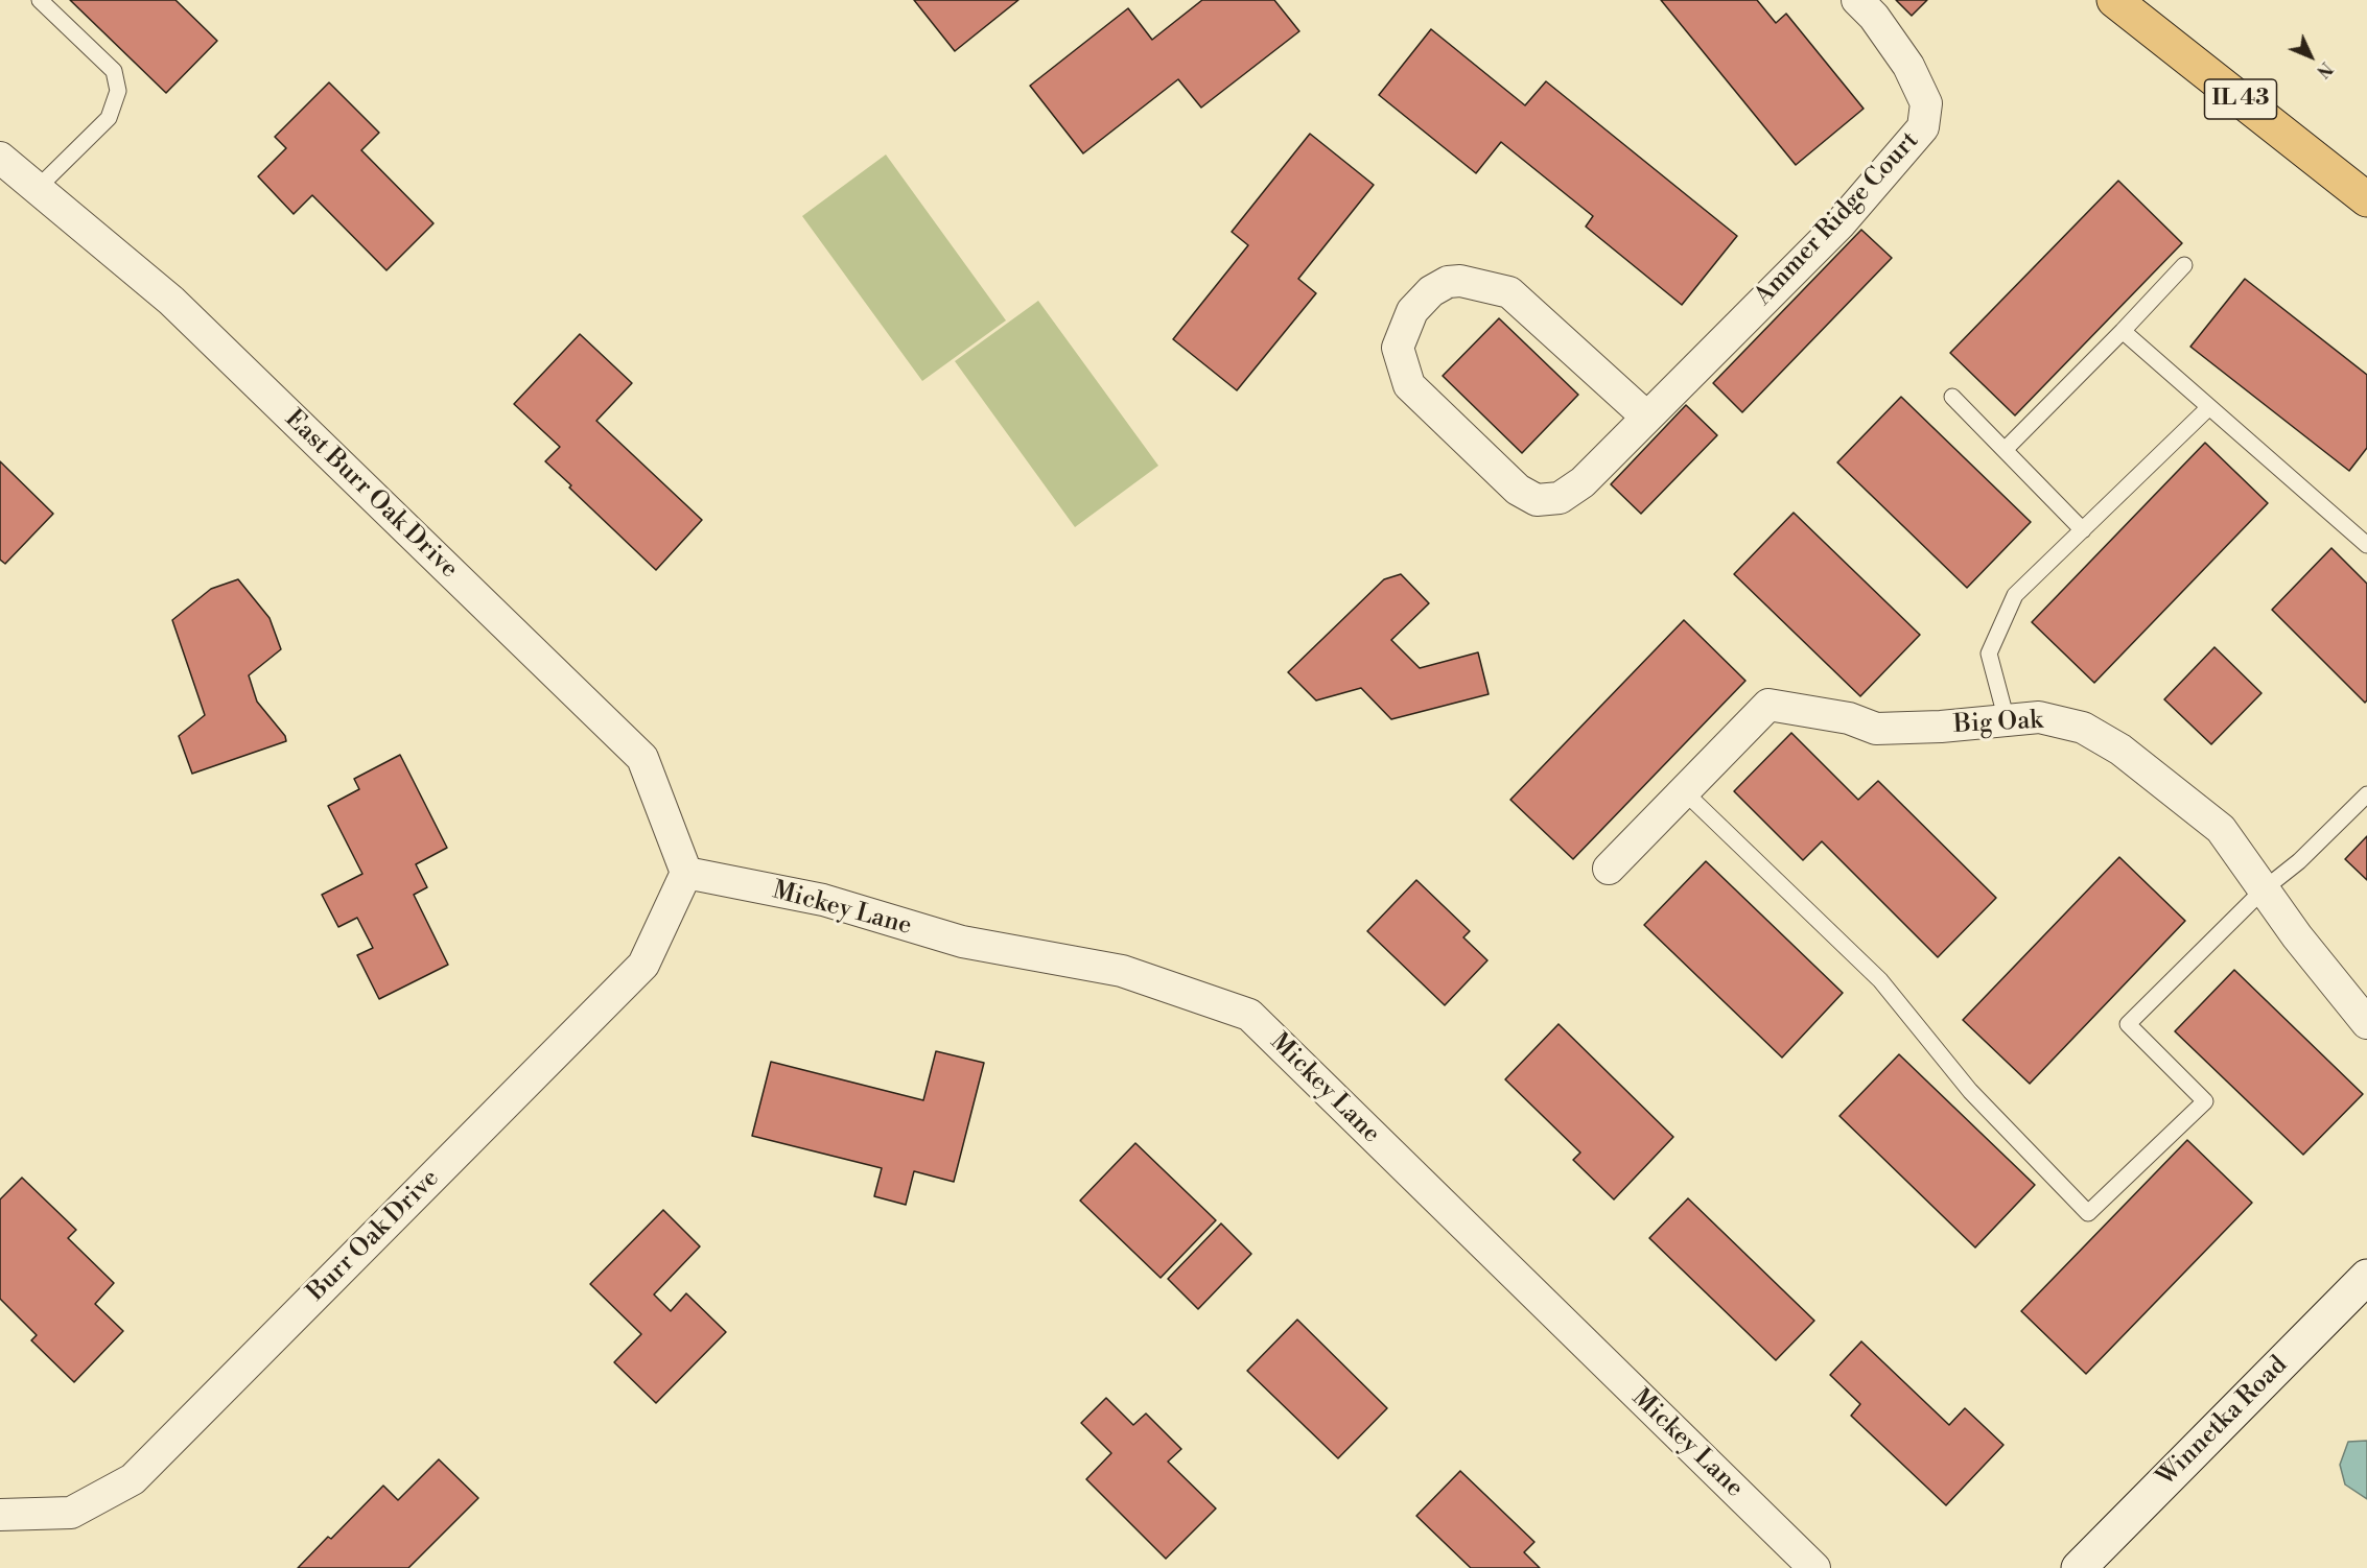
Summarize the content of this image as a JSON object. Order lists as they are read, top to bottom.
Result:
{
  "streets": {
    "main road": ["IL 43"],
    "street": [
      "Ammer Ridge Court",
      "East Burr Oak Drive",
      "Big Oak",
      "Mickey Lane",
      "Burr Oak Drive",
      "Winnetka Road"
    ]
  },
  "crossings": [
    ["East Burr Oak Drive", "Mickey Lane"],
    ["East Burr Oak Drive", "Burr Oak Drive"],
    ["Mickey Lane", "Burr Oak Drive"]
  ],
  "north": "bottom right"
}
